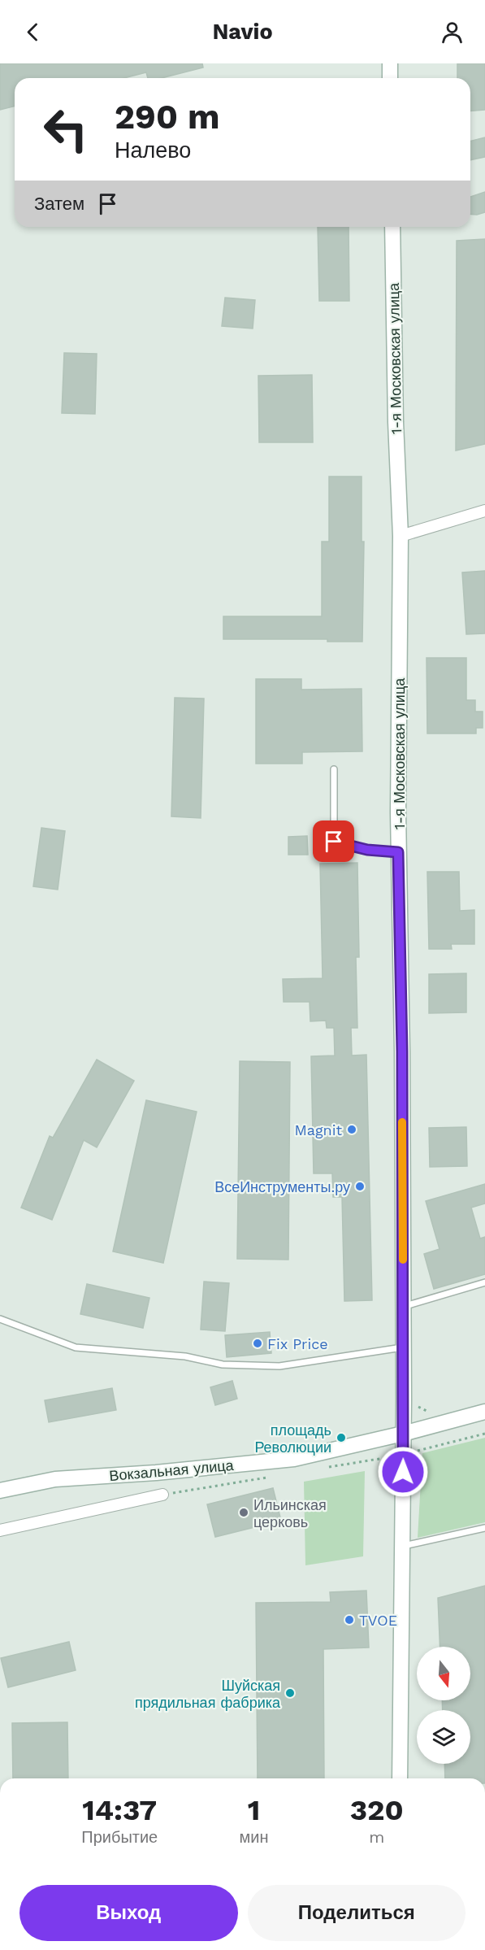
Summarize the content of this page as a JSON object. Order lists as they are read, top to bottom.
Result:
{
  "streets": {
    "main road": ["1-я Московская улица", "Вокзальная улица"]
  },
  "crossings": [
    ["1-я Московская улица", "Вокзальная улица"]
  ],
  "places": [
    "Magnit",
    "ВсеИнструменты.ру",
    "Fix Price",
    "площадь Революции",
    "Ильинская церковь",
    "TVOE",
    "Шуйская прядильная фабрика"
  ],
  "north": "bottom",
  "page": {
    "header": "Navio",
    "turn": ["290 m", "Налево"],
    "then": "Затем",
    "eta": [
      "14:37",
      "Прибытие",
      "1",
      "мин",
      "320",
      "m"
    ],
    "buttons": ["Выход", "Поделиться"]
  }
}
